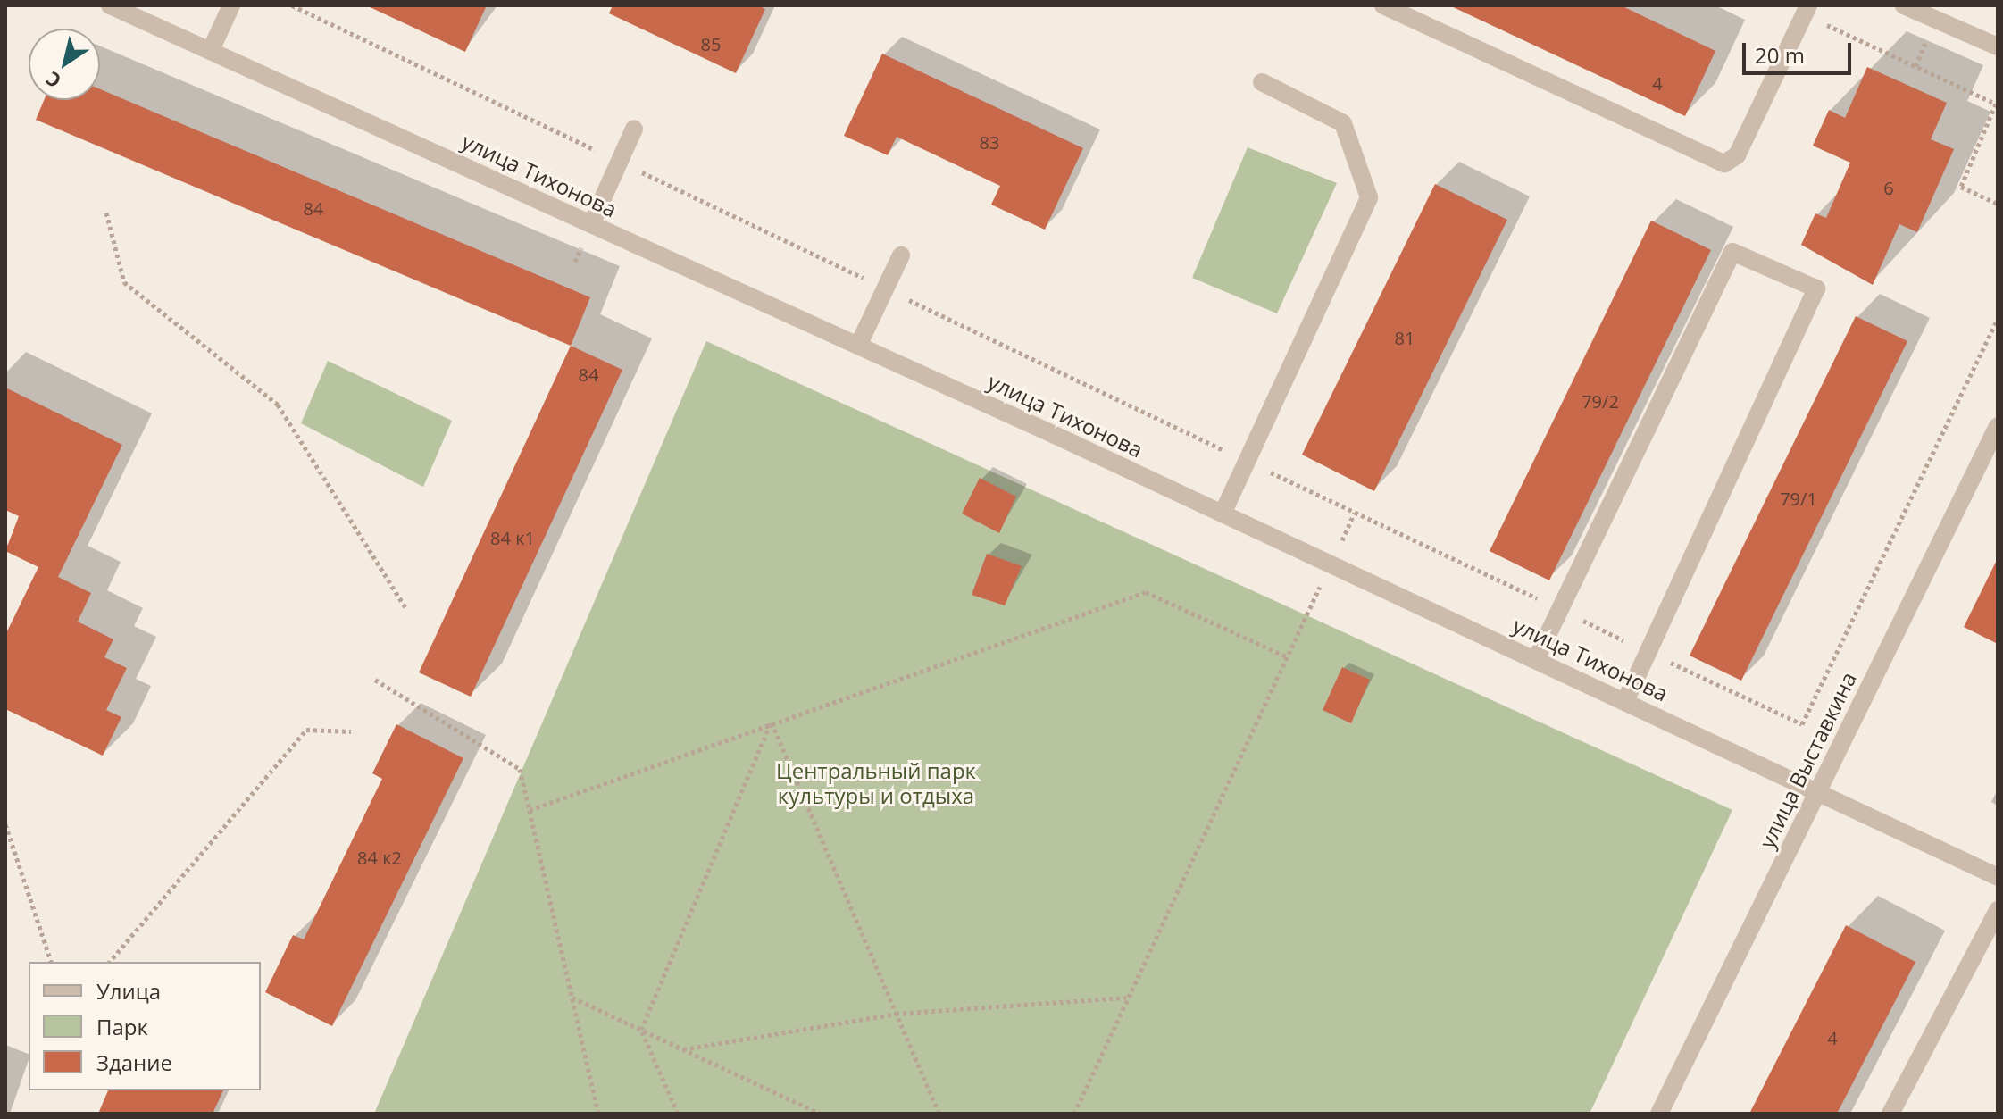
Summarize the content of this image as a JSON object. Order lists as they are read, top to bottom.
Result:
{
  "streets": {
    "street": ["улица Тихонова", "улица Выставкина"]
  },
  "crossings": [
    ["улица Тихонова", "улица Выставкина"]
  ],
  "parks": ["Центральный парк культуры и отдыха"],
  "house_numbers": [
    "85",
    "4",
    "83",
    "6",
    "84",
    "81",
    "84",
    "79/2",
    "79/1",
    "84 к1",
    "84 к2",
    "4"
  ],
  "legend": ["Улица", "Парк", "Здание"],
  "scale_bar": "20 m",
  "north": "bottom left"
}
